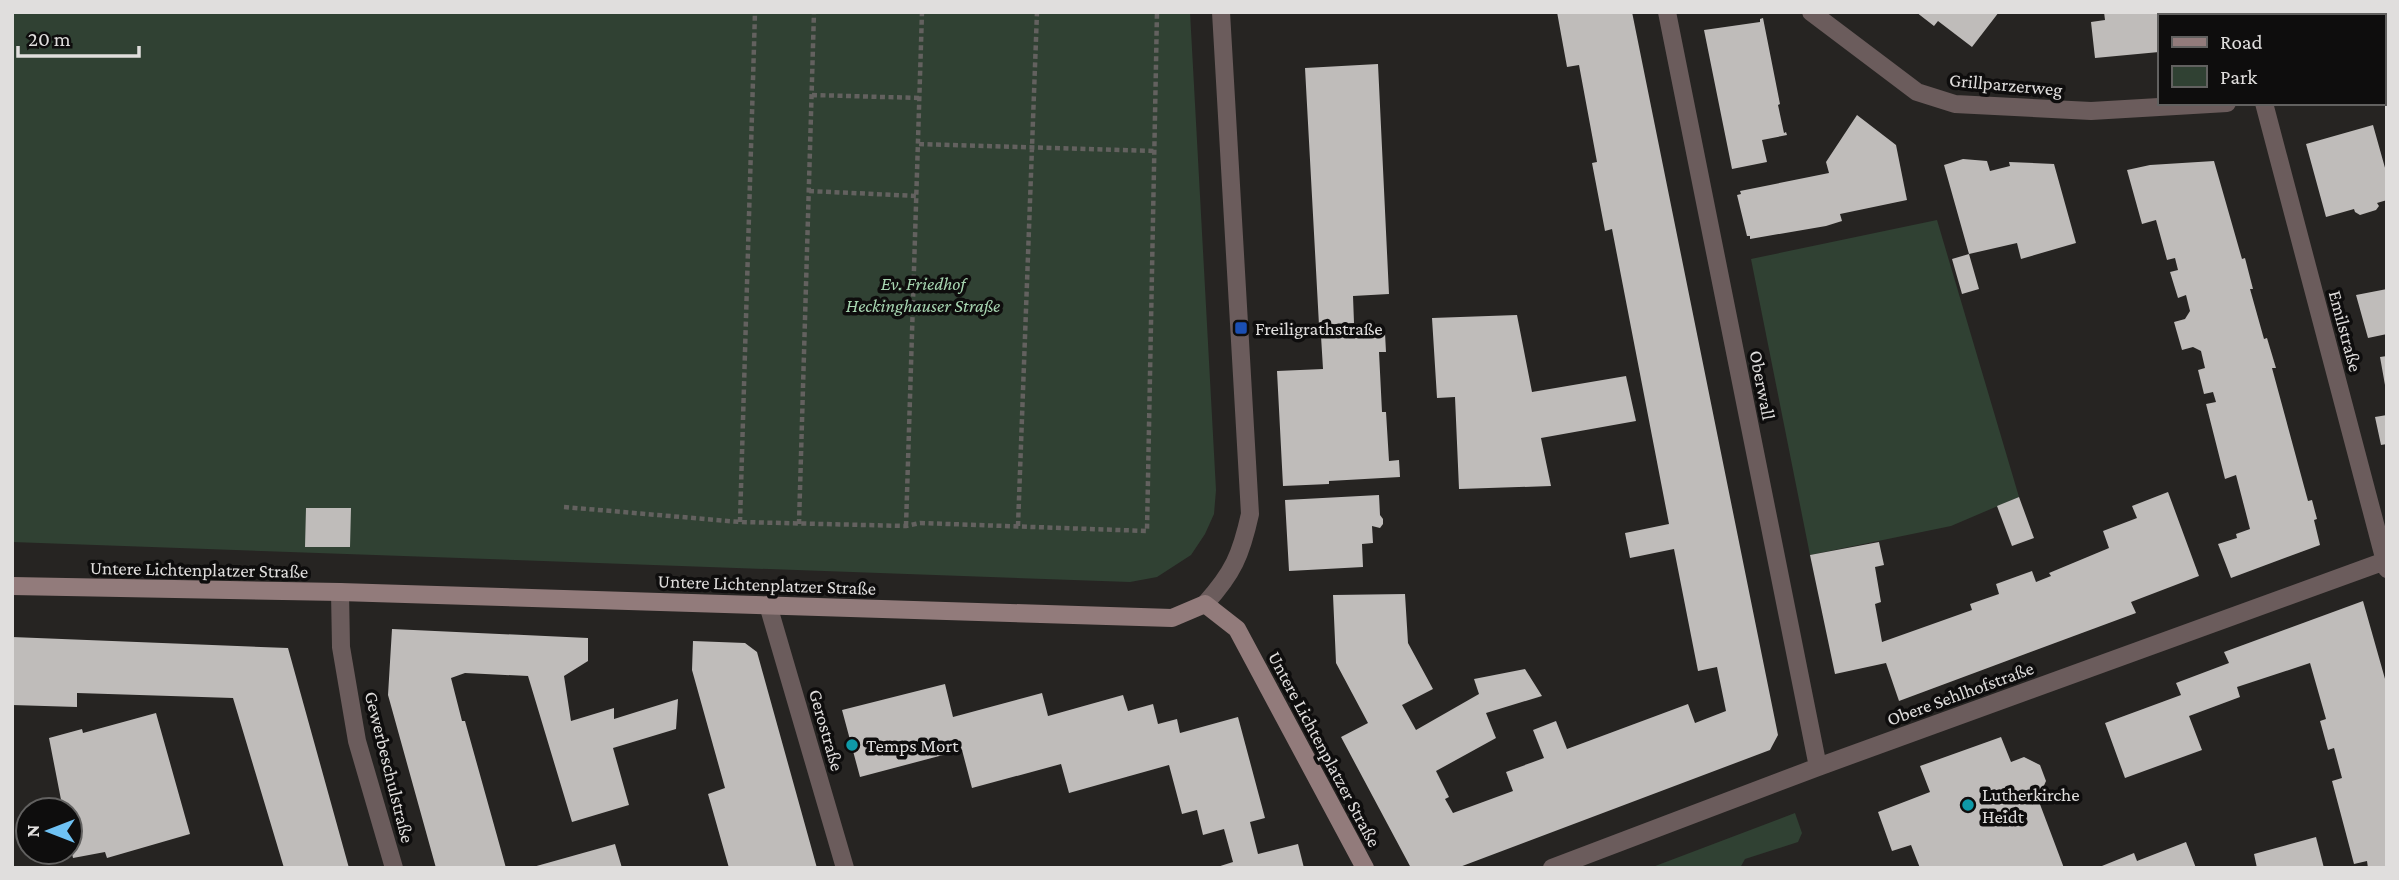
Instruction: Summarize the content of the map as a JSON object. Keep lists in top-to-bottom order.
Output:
{
  "streets": {
    "main road": ["Untere Lichtenplatzer Straße"],
    "street": [
      "Grillparzerweg",
      "Emilstraße",
      "Oberwall",
      "Obere Sehlhofstraße",
      "Gerostraße",
      "Gewerbeschulstraße"
    ]
  },
  "crossings": [
    ["Emilstraße", "Obere Sehlhofstraße"],
    ["Oberwall", "Obere Sehlhofstraße"],
    ["Untere Lichtenplatzer Straße", "Gerostraße"],
    ["Untere Lichtenplatzer Straße", "Gewerbeschulstraße"]
  ],
  "parks": ["Ev. Friedhof Heckinghauser Straße"],
  "places": {
    "transit": ["Freiligrathstraße"],
    "other": ["Temps Mort", "Lutherkirche Heidt"]
  },
  "legend": ["Road", "Park"],
  "scale_bar": "20 m",
  "north": "left"
}
